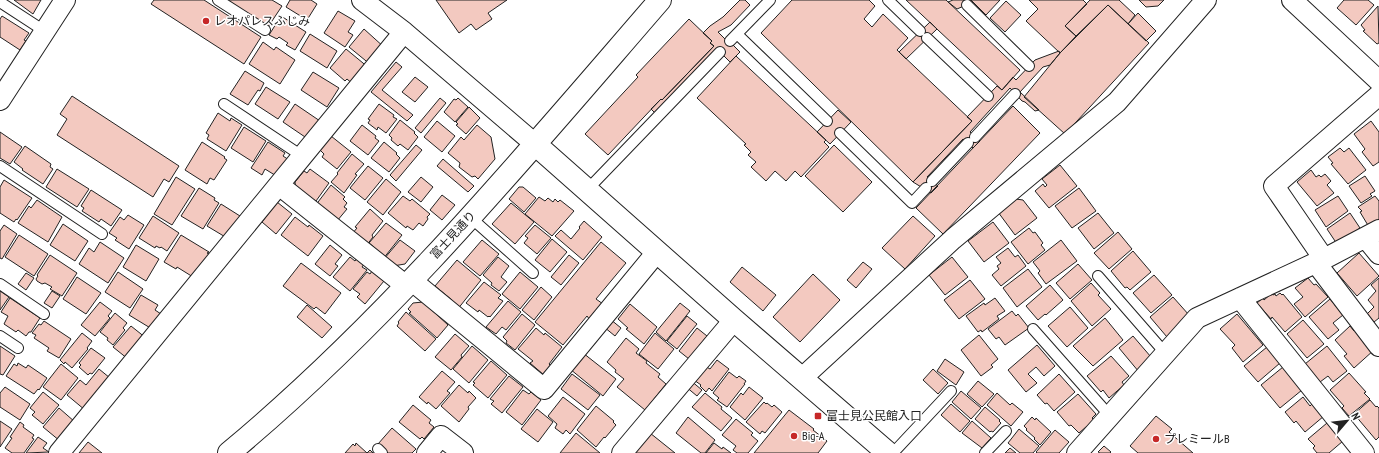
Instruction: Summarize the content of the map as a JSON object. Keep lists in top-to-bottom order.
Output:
{
  "streets": {
    "street": ["富士見通り"]
  },
  "places": {
    "other": ["レオパレスふじみ", "Big-A", "プレミールB"],
    "transit": ["富士見公民館入口"]
  },
  "north": "top right"
}
